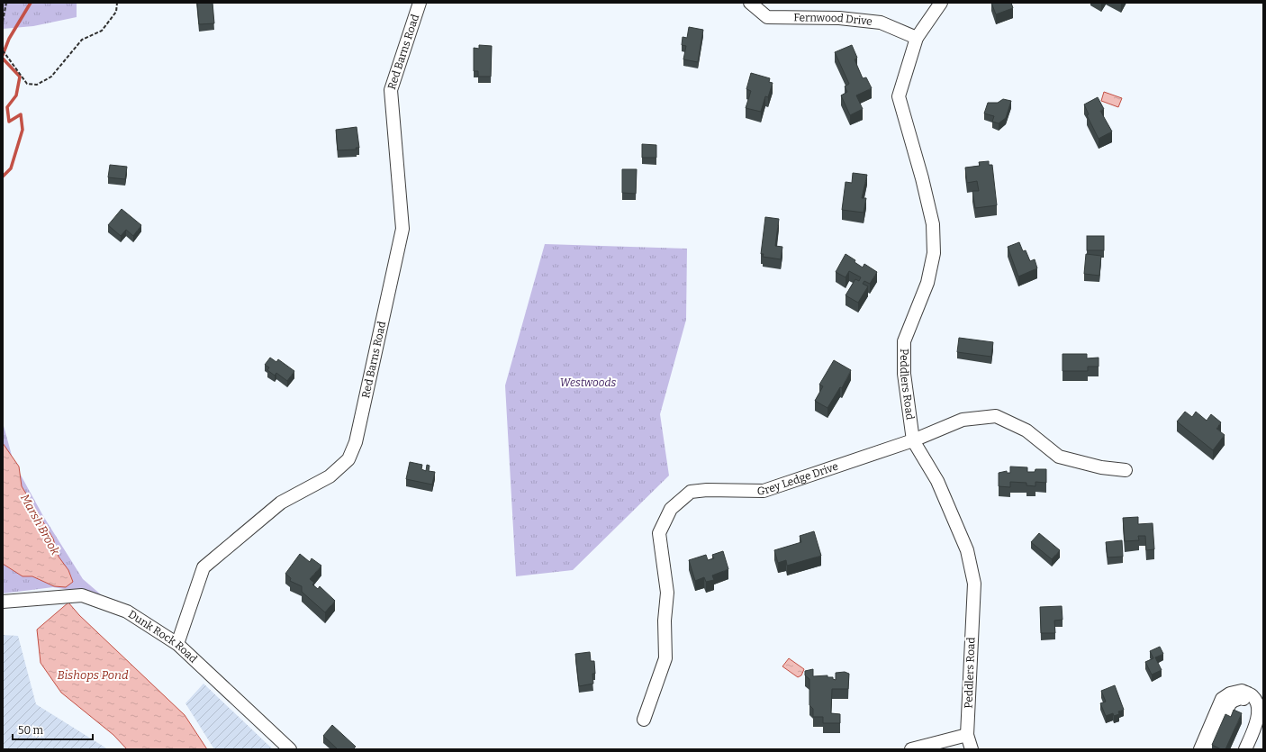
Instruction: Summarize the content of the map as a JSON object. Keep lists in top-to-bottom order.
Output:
{
  "streets": {
    "street": [
      "Fernwood Drive",
      "Red Barns Road",
      "Peddlers Road",
      "Grey Ledge Drive",
      "Dunk Rock Road"
    ]
  },
  "crossings": [
    ["Fernwood Drive", "Peddlers Road"],
    ["Red Barns Road", "Dunk Rock Road"],
    ["Peddlers Road", "Grey Ledge Drive"]
  ],
  "water": ["Marsh Brook", "Bishops Pond"],
  "parks": ["Westwoods"],
  "scale_bar": "50 m"
}
